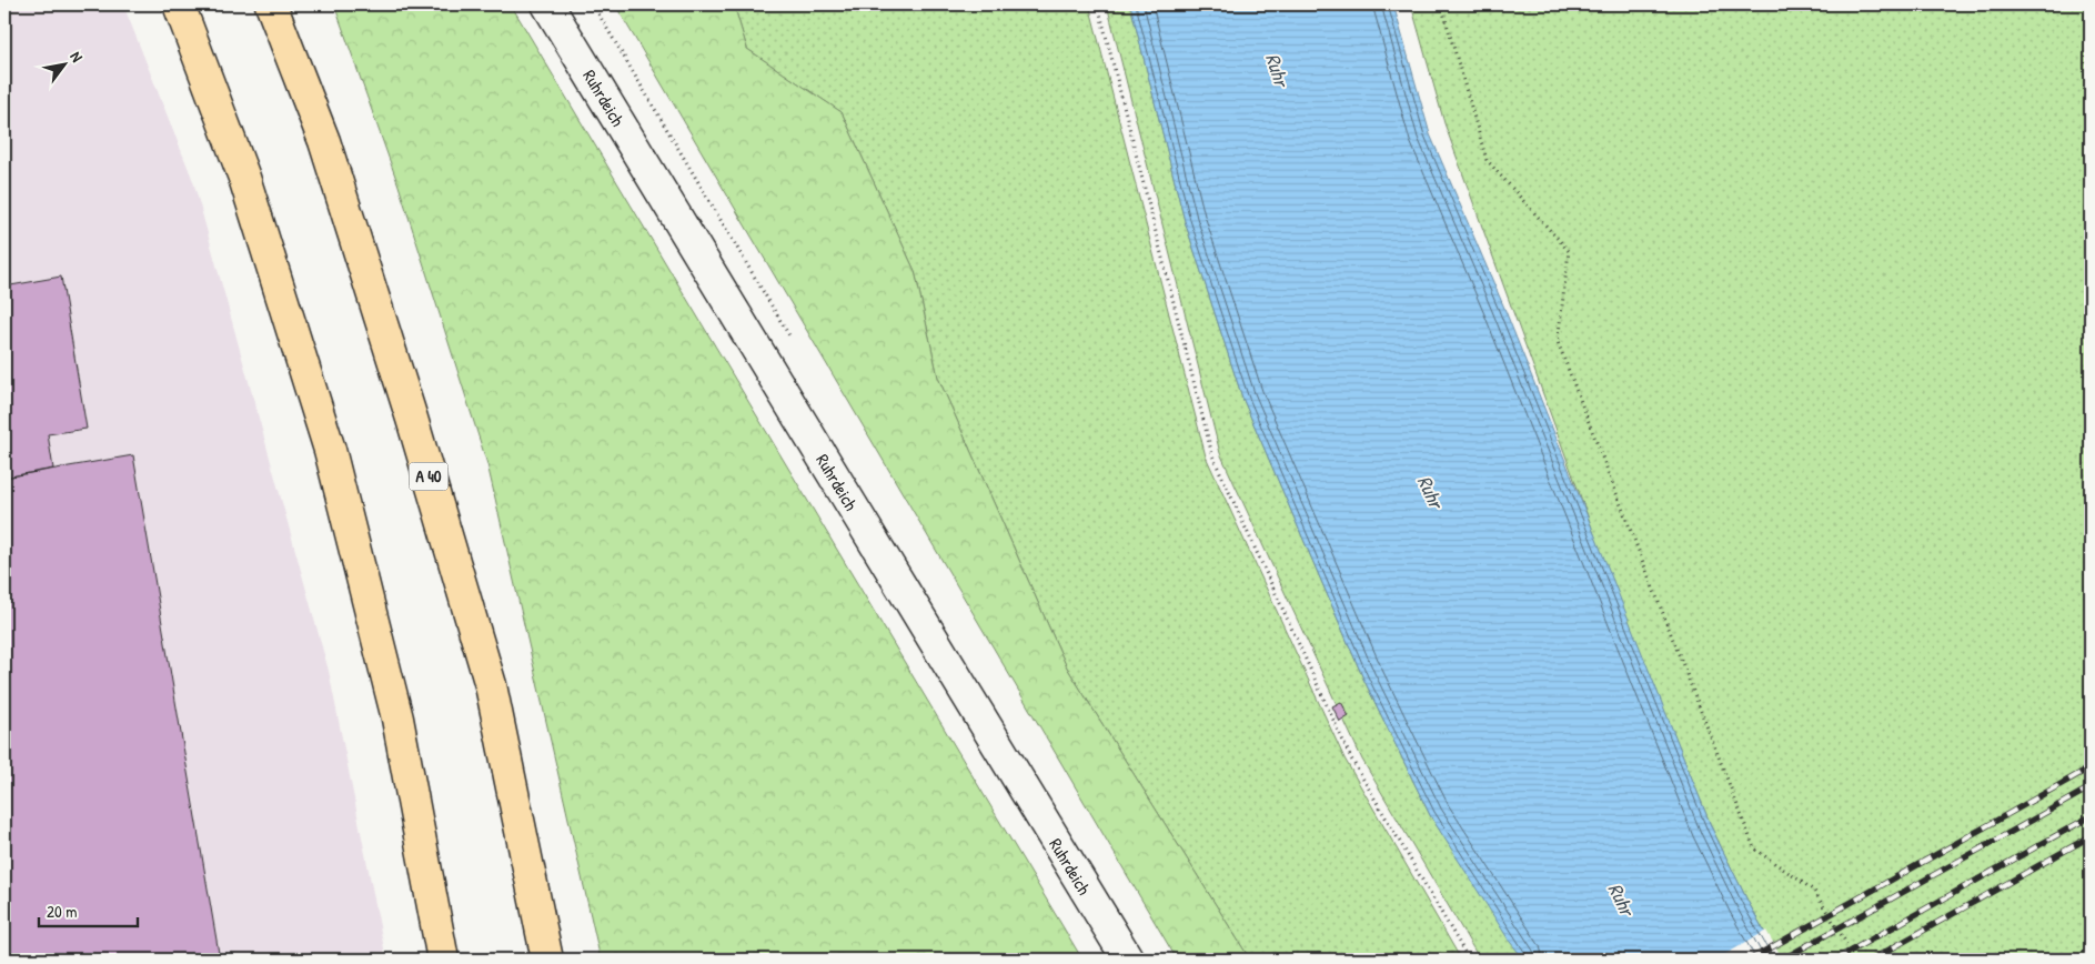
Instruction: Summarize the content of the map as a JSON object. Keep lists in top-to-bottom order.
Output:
{
  "streets": {
    "highway": ["A 40"],
    "main road": ["Ruhrdeich"]
  },
  "water": ["Ruhr"],
  "scale_bar": "20 m",
  "north": "top right"
}
